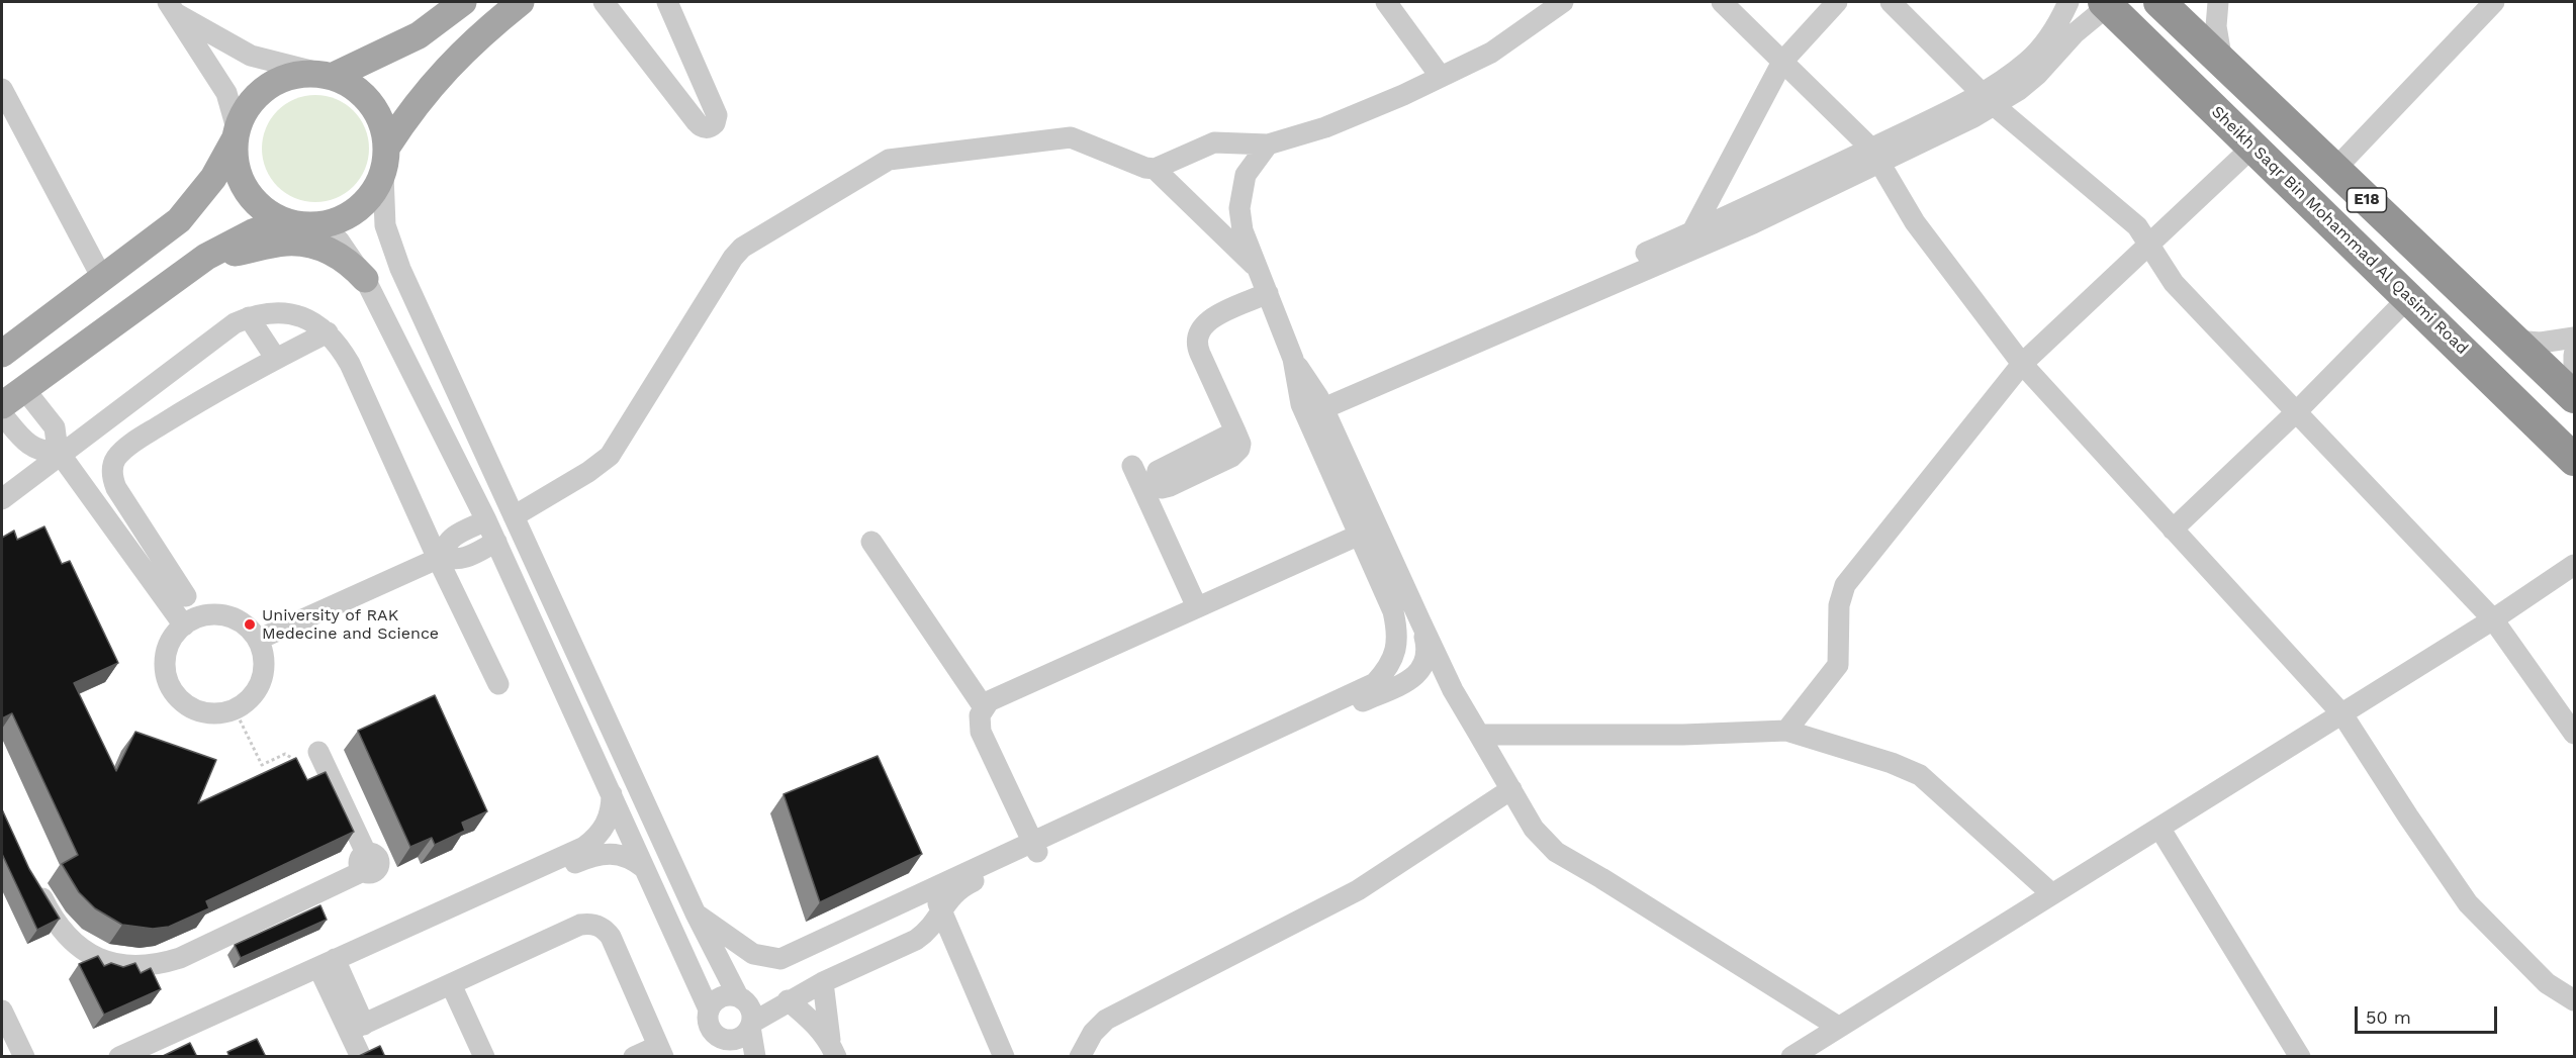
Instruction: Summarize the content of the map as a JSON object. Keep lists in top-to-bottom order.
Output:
{
  "streets": {
    "highway": ["E18", "Sheikh Saqr Bin Mohammad Al Qasimi Road"]
  },
  "places": ["University of RAK Medecine and Science"],
  "scale_bar": "50 m"
}
